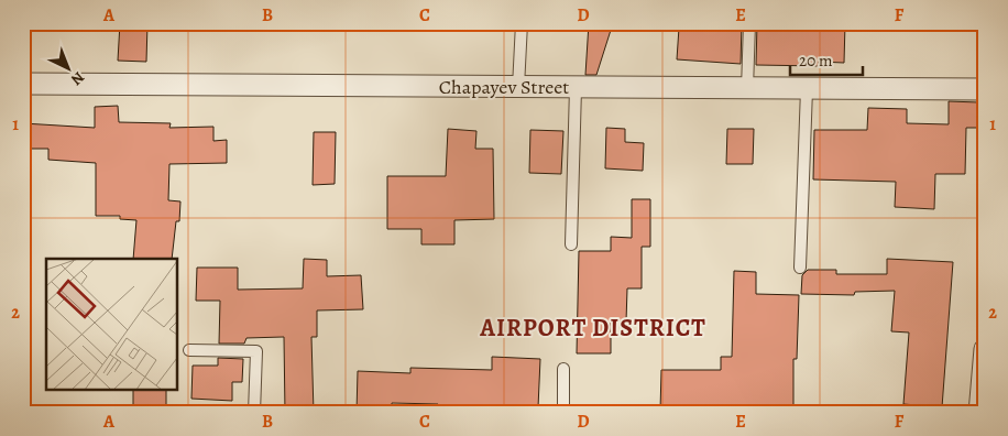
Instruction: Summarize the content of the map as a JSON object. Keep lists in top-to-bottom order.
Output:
{
  "streets": {
    "street": ["Chapayev Street"]
  },
  "districts": ["AIRPORT DISTRICT"],
  "scale_bar": "20 m",
  "north": "bottom right",
  "grid": {
    "columns": [
      "A",
      "B",
      "C",
      "D",
      "E",
      "F"
    ],
    "rows": ["1", "2"]
  }
}
